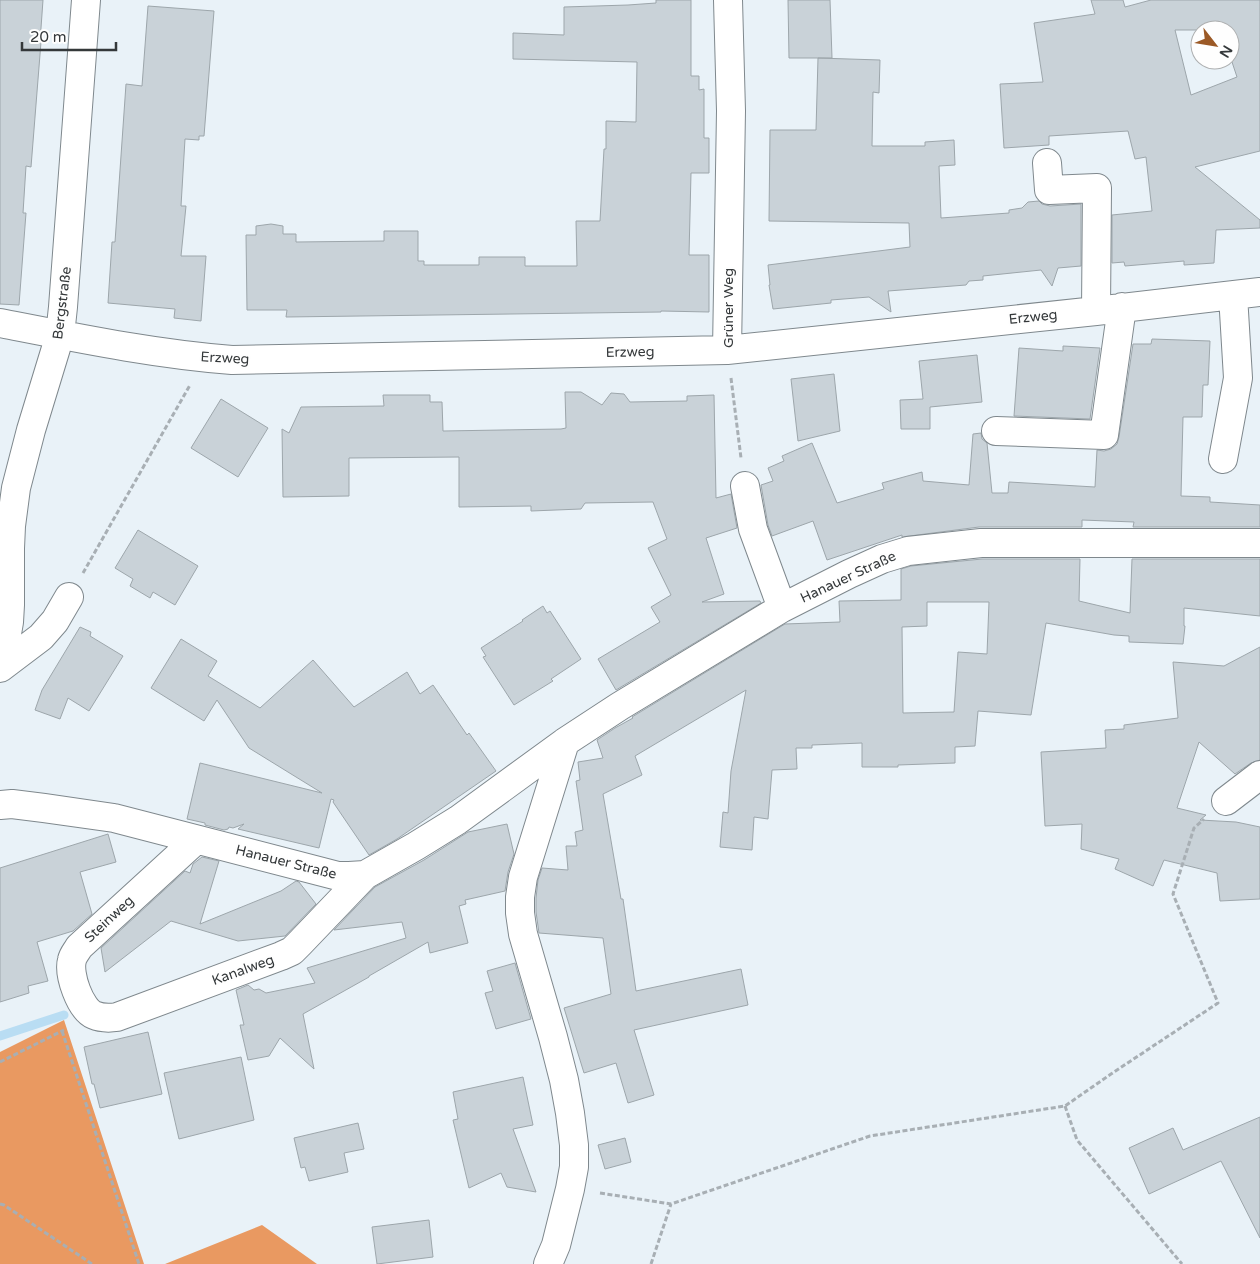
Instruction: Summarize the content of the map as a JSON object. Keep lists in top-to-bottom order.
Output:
{
  "streets": {
    "street": [
      "Bergstraße",
      "Grüner Weg",
      "Erzweg",
      "Hanauer Straße",
      "Steinweg",
      "Kanalweg"
    ]
  },
  "crossings": [
    ["Bergstraße", "Erzweg"],
    ["Grüner Weg", "Erzweg"],
    ["Hanauer Straße", "Steinweg"],
    ["Hanauer Straße", "Kanalweg"],
    ["Steinweg", "Kanalweg"]
  ],
  "scale_bar": "20 m",
  "north": "bottom right"
}
